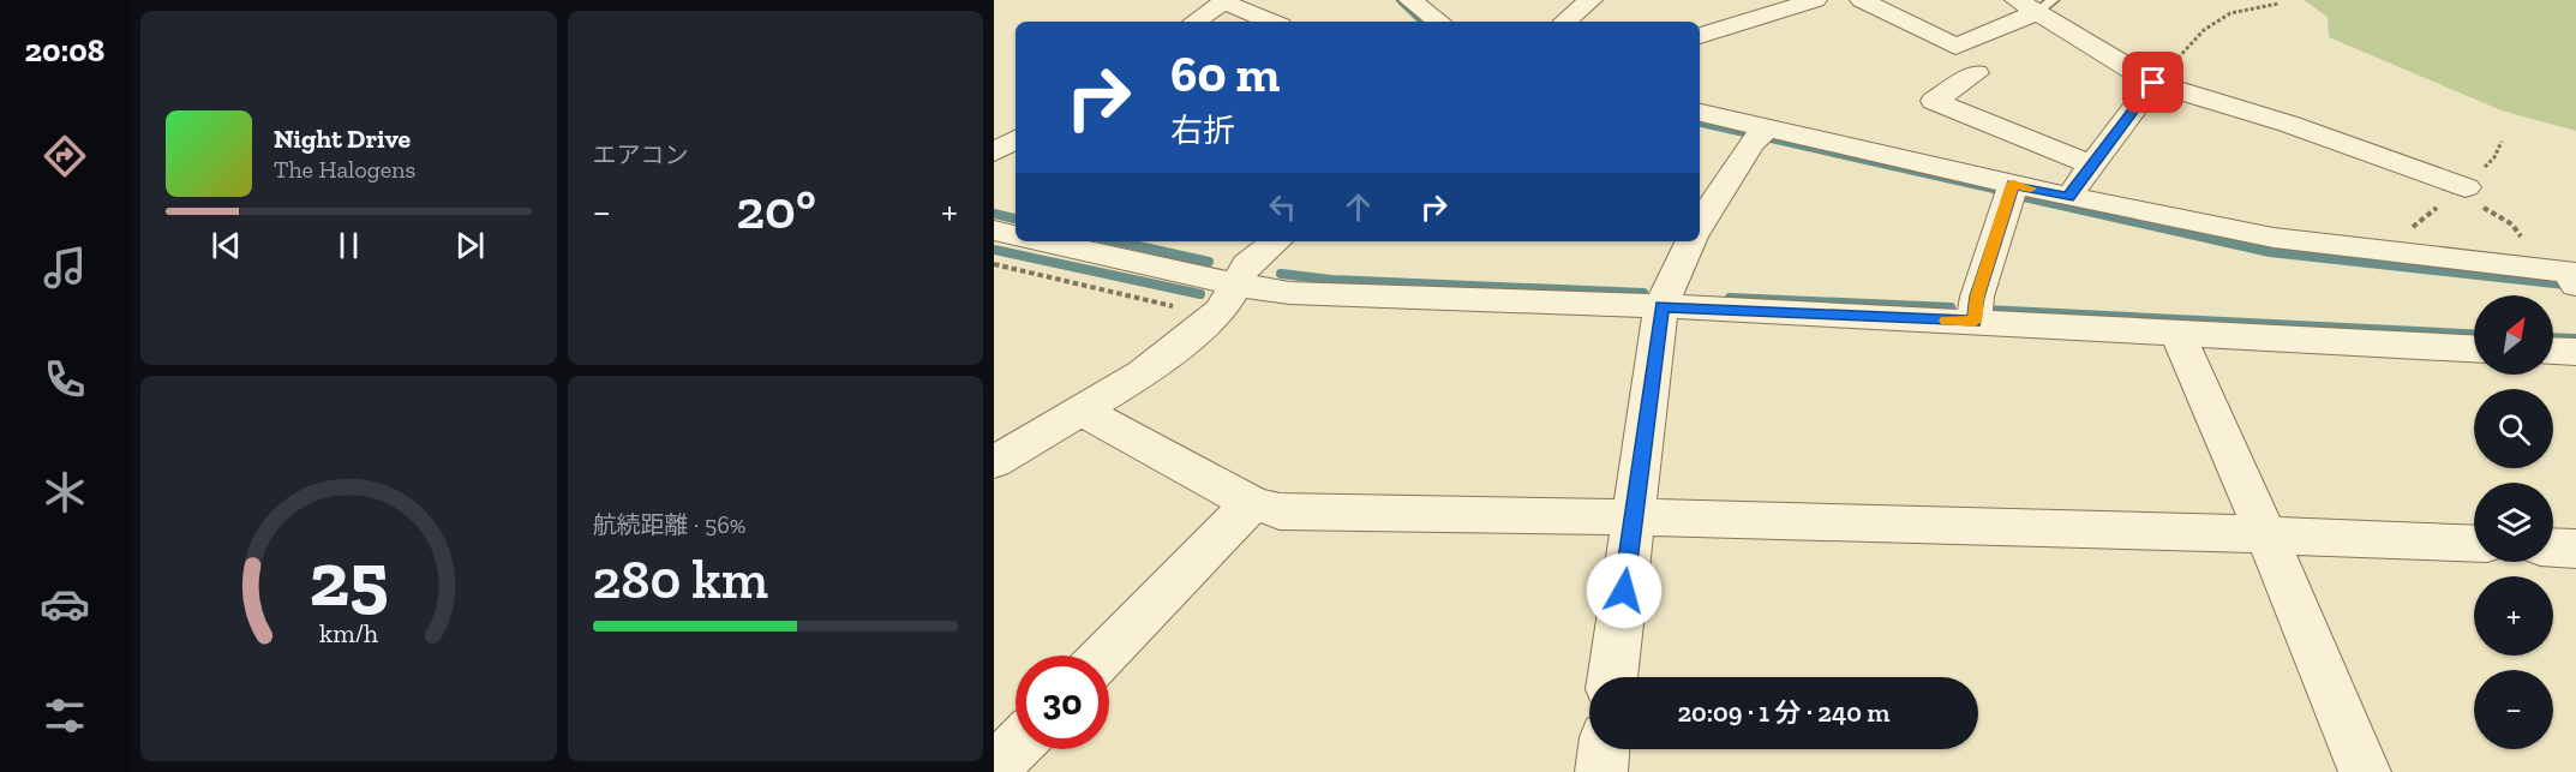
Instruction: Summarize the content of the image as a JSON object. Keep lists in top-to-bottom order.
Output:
{
  "north": "top right",
  "page": {
    "tabs": "20:08",
    "tile": [
      "エアコン",
      ["航続距離 · 56%", "280 km"]
    ],
    "turn": ["60 m", "右折"],
    "song": ["Night Drive", "The Halogens"],
    "heat": ["−", "20°", "+"],
    "map_buttons": ["+", "−"],
    "limit": "30",
    "trip": "20:09 · 1 分 · 240 m",
    "gauge": ["25", "km/h"]
  }
}
